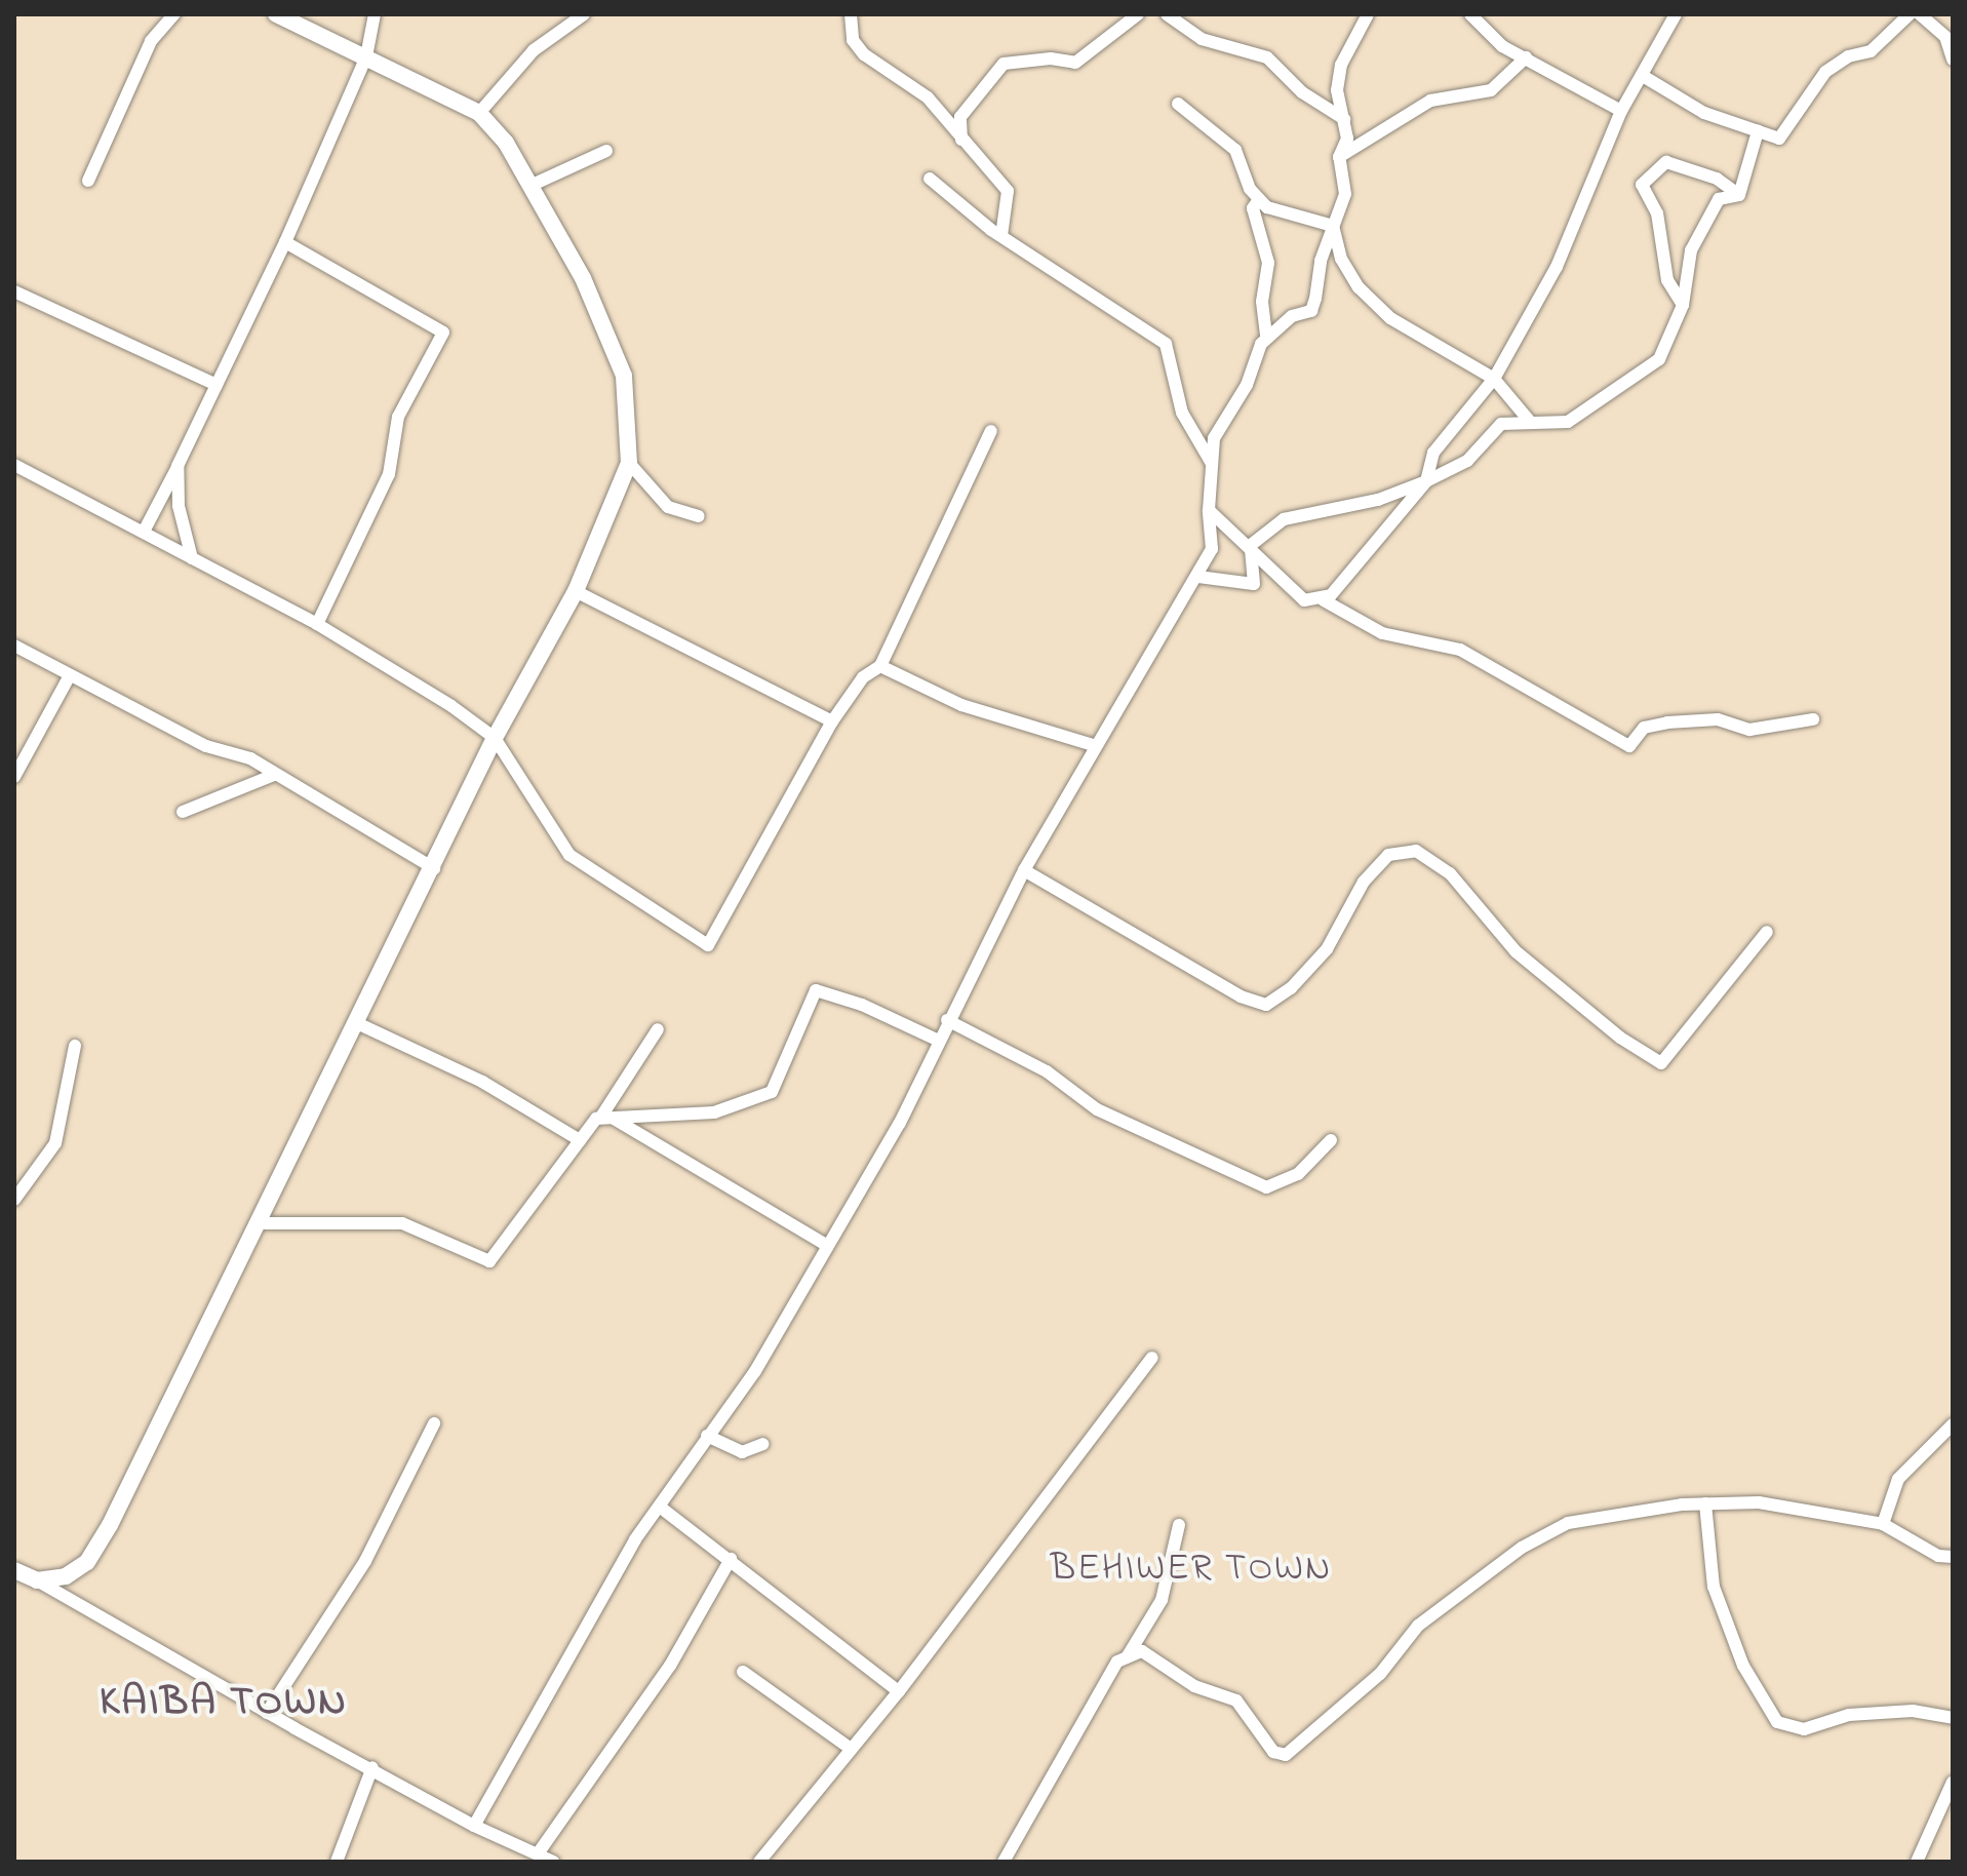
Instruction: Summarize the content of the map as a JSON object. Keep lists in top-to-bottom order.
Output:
{
  "districts": ["BEHIWER TOWN", "KAIBA TOWN"]
}
